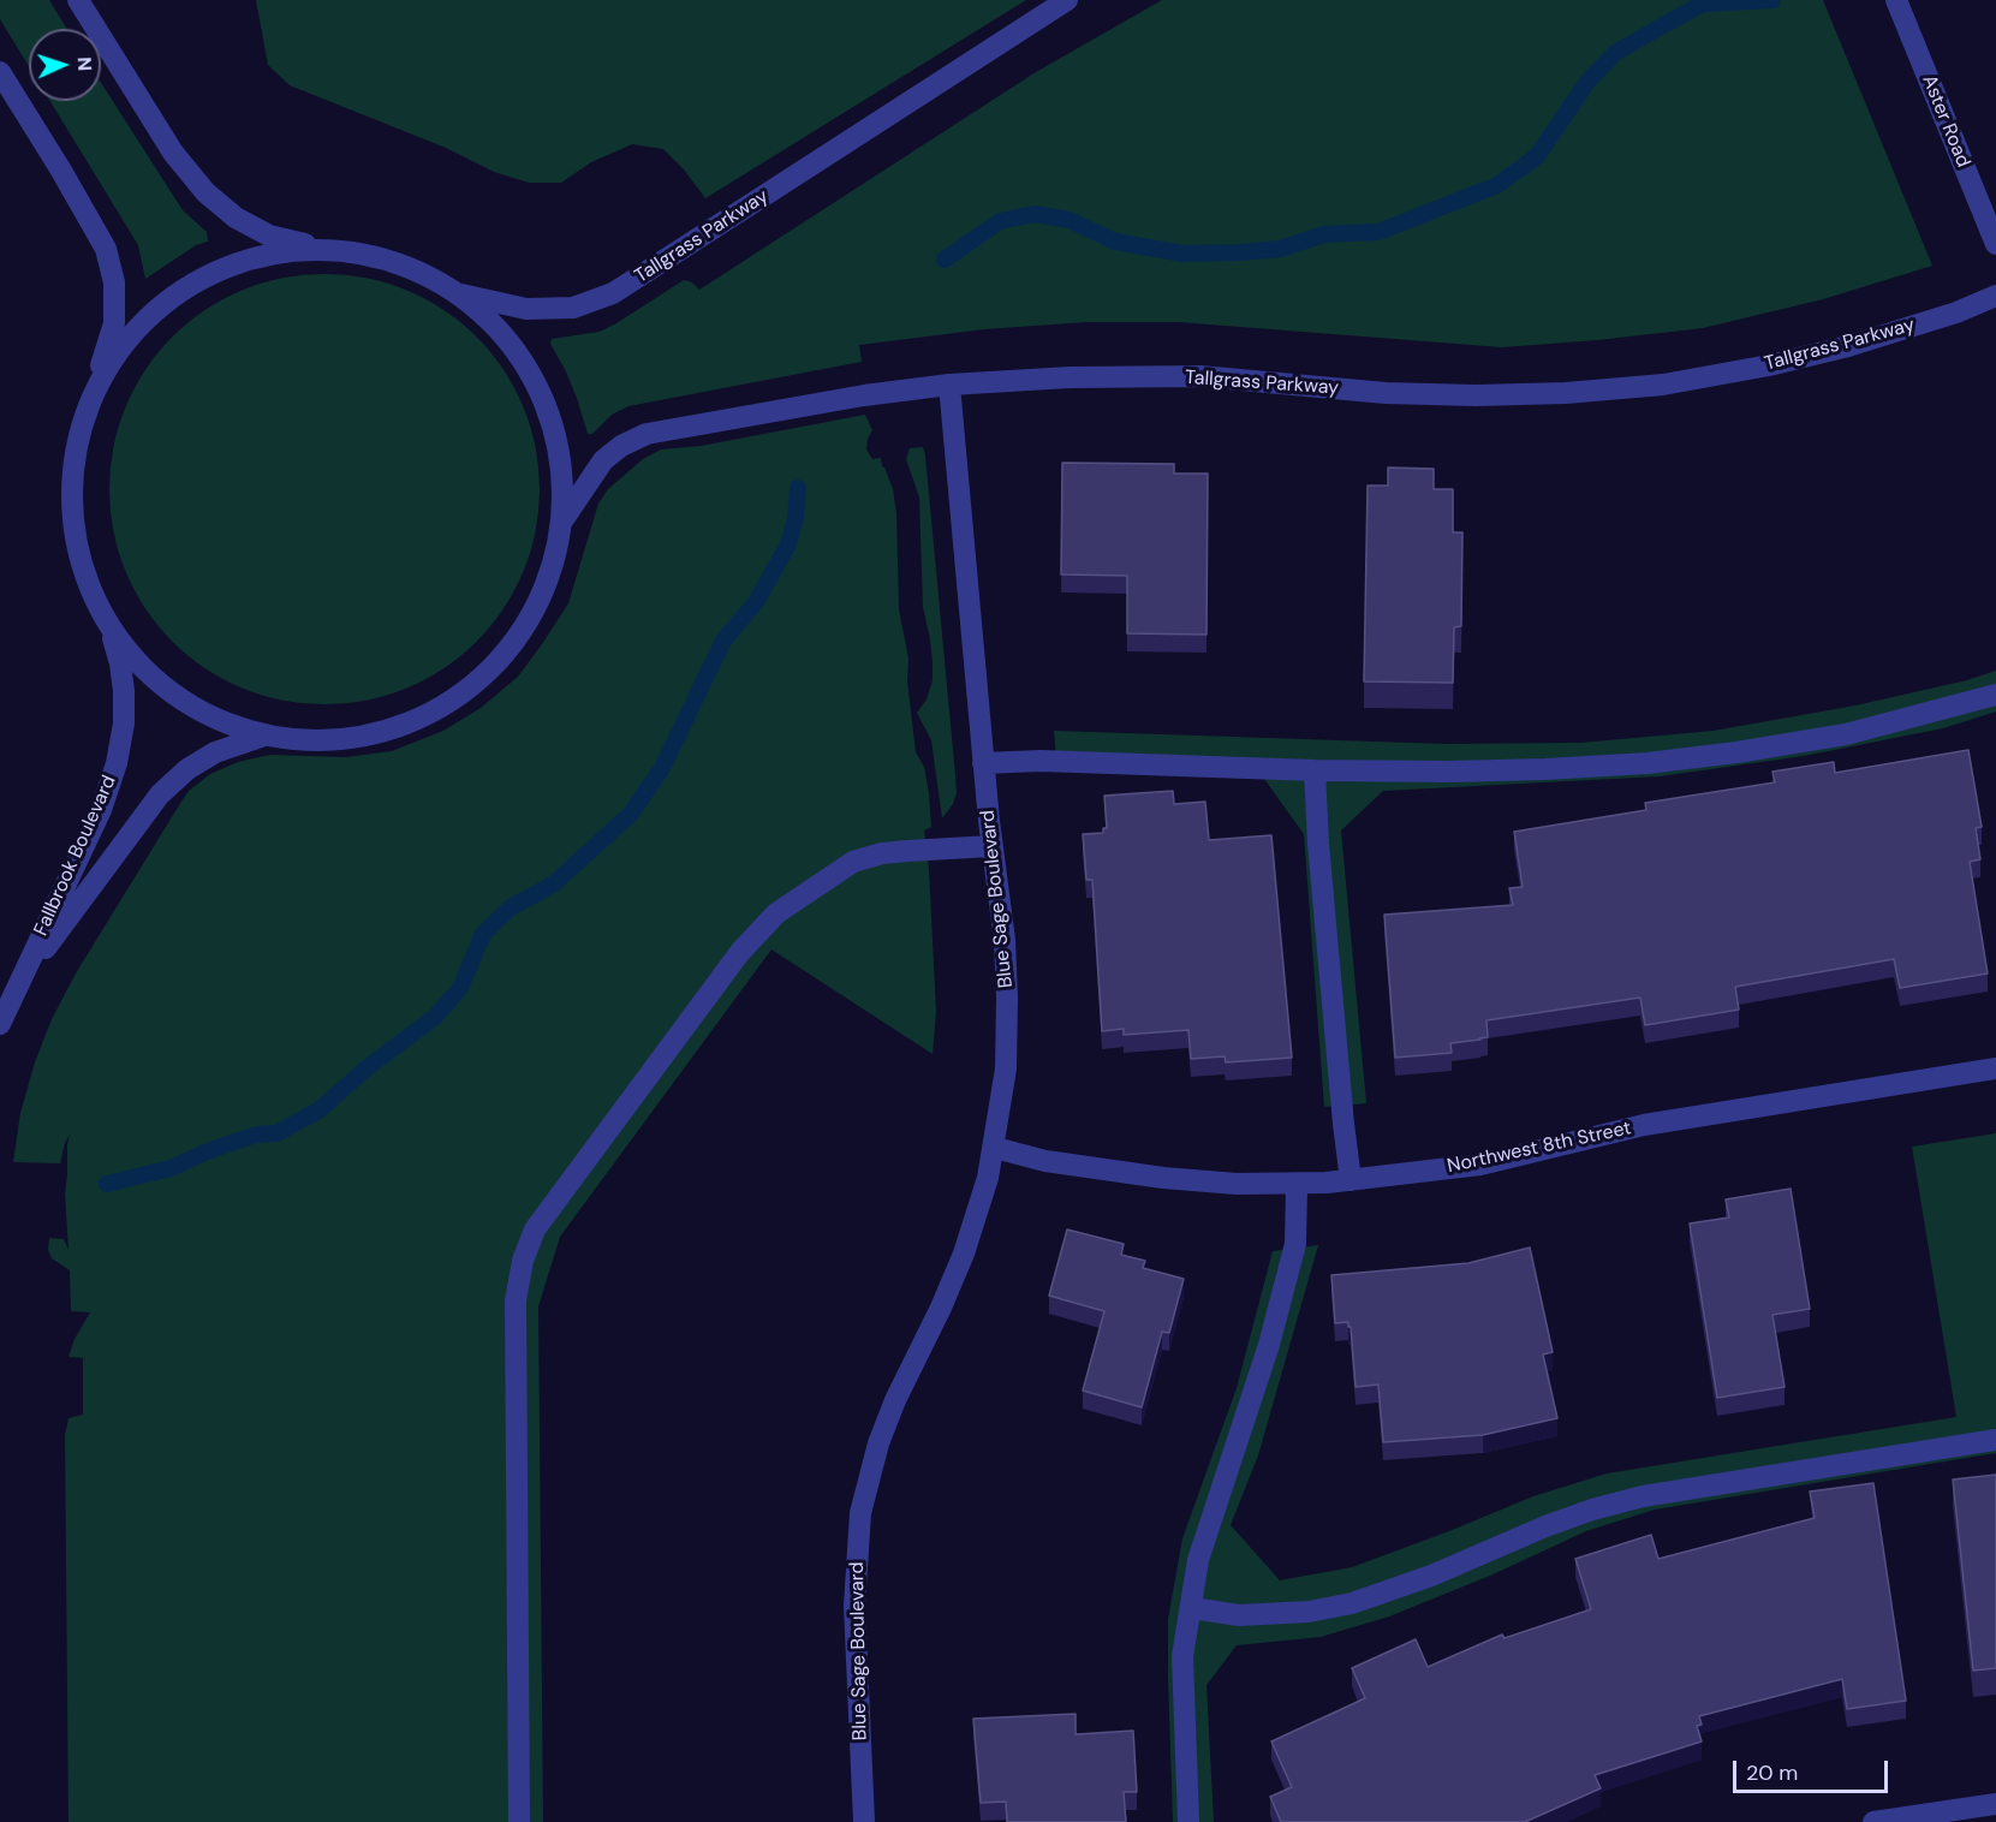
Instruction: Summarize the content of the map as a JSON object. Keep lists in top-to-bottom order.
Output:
{
  "streets": {
    "street": [
      "Aster Road",
      "Tallgrass Parkway",
      "Fallbrook Boulevard",
      "Blue Sage Boulevard",
      "Northwest 8th Street"
    ]
  },
  "crossings": [
    ["Tallgrass Parkway", "Blue Sage Boulevard"],
    ["Blue Sage Boulevard", "Northwest 8th Street"]
  ],
  "scale_bar": "20 m",
  "north": "right"
}
